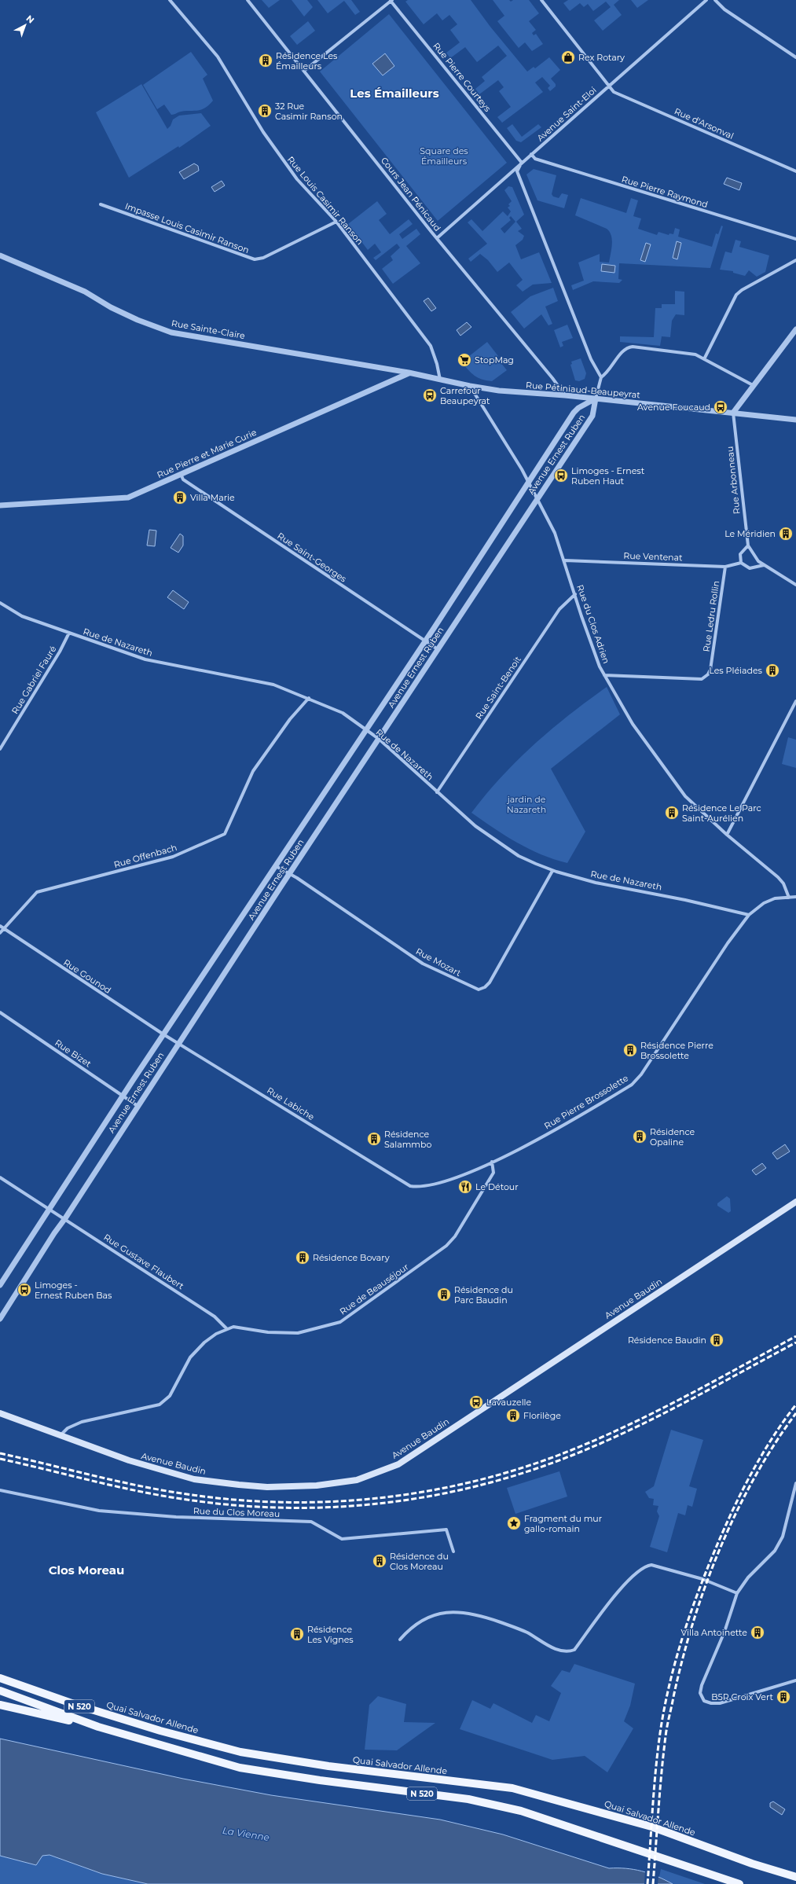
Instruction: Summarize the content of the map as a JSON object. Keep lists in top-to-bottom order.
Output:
{
  "streets": {
    "main road": ["Avenue Baudin", "N 520", "Quai Salvador Allende"],
    "street": [
      "Rue Pierre Courteys",
      "Avenue Saint-Eloi",
      "Rue d'Arsonval",
      "Rue Pierre Raymond",
      "Cours Jean Pénicaud",
      "Rue Louis Casimir Ranson",
      "Impasse Louis Casimir Ranson",
      "Rue Sainte-Claire",
      "Rue Pétiniaud-Beaupeyrat",
      "Rue Pierre et Marie Curie",
      "Avenue Ernest Ruben",
      "Rue Arbonneau",
      "Rue Ventenat",
      "Rue Saint-Georges",
      "Rue Ledru Rollin",
      "Rue du Clos Adrien",
      "Rue de Nazareth",
      "Rue Gabriel Fauré",
      "Rue Saint-Benoit",
      "Rue Offenbach",
      "Rue Mozart",
      "Rue Gounod",
      "Rue Bizet",
      "Rue Pierre Brossolette",
      "Rue Labiche",
      "Rue Gustave Flaubert",
      "Rue de Beauséjour",
      "Rue du Clos Moreau"
    ]
  },
  "crossings": [
    ["Rue Pierre Courteys", "Avenue Saint-Eloi"],
    ["Avenue Saint-Eloi", "Rue d'Arsonval"],
    ["Avenue Saint-Eloi", "Rue Pierre Raymond"],
    ["Avenue Saint-Eloi", "Cours Jean Pénicaud"],
    ["Cours Jean Pénicaud", "Rue Pétiniaud-Beaupeyrat"],
    ["Rue Louis Casimir Ranson", "Impasse Louis Casimir Ranson"],
    ["Rue Sainte-Claire", "Rue Pierre et Marie Curie"],
    ["Rue Pétiniaud-Beaupeyrat", "Avenue Ernest Ruben"],
    ["Rue Pétiniaud-Beaupeyrat", "Rue Arbonneau"],
    ["Rue Pétiniaud-Beaupeyrat", "Rue du Clos Adrien"],
    ["Rue Pierre et Marie Curie", "Rue Saint-Georges"],
    ["Avenue Ernest Ruben", "Rue Saint-Georges"],
    ["Avenue Ernest Ruben", "Rue du Clos Adrien"],
    ["Avenue Ernest Ruben", "Rue de Nazareth"],
    ["Avenue Ernest Ruben", "Rue Mozart"],
    ["Avenue Ernest Ruben", "Rue Gounod"],
    ["Avenue Ernest Ruben", "Rue Bizet"],
    ["Avenue Ernest Ruben", "Rue Labiche"],
    ["Avenue Ernest Ruben", "Rue Gustave Flaubert"],
    ["Rue Ventenat", "Rue Ledru Rollin"],
    ["Rue Ventenat", "Rue du Clos Adrien"],
    ["Rue Ledru Rollin", "Rue du Clos Adrien"],
    ["Rue du Clos Adrien", "Rue Saint-Benoit"],
    ["Rue de Nazareth", "Rue Gabriel Fauré"],
    ["Rue de Nazareth", "Rue Saint-Benoit"],
    ["Rue de Nazareth", "Rue Offenbach"],
    ["Rue de Nazareth", "Rue Mozart"],
    ["Rue de Nazareth", "Rue Pierre Brossolette"],
    ["Rue Offenbach", "Rue Gounod"],
    ["Rue Gounod", "Rue Labiche"],
    ["Rue Pierre Brossolette", "Rue Labiche"],
    ["Rue Pierre Brossolette", "Rue de Beauséjour"],
    ["Rue Gustave Flaubert", "Rue de Beauséjour"],
    ["Rue de Beauséjour", "Avenue Baudin"]
  ],
  "districts": ["Les Émailleurs", "Clos Moreau"],
  "water": ["La Vienne"],
  "parks": ["Square des Émailleurs", "jardin de Nazareth"],
  "places": {
    "shop": ["Rex Rotary"],
    "building": [
      "Résidence Les Émailleurs",
      "32 Rue Casimir Ranson",
      "Villa Marie",
      "Le Méridien",
      "Les Pléiades",
      "Résidence Le Parc Saint-Aurélien",
      "Résidence Pierre Brossolette",
      "Résidence Opaline",
      "Résidence Salammbo",
      "Résidence Bovary",
      "Résidence du Parc Baudin",
      "Résidence Baudin",
      "Florilège",
      "Résidence du Clos Moreau",
      "Villa Antoinette",
      "Résidence Les Vignes",
      "B5R Croix Vert"
    ],
    "supermarket": ["StopMag"],
    "bus stop": [
      "Carrefour Beaupeyrat",
      "Avenue Foucaud",
      "Limoges - Ernest Ruben Haut",
      "Limoges - Ernest Ruben Bas",
      "Lavauzelle"
    ],
    "restaurant": ["Le Détour"],
    "place": ["Fragment du mur gallo-romain"]
  },
  "north": "top right"
}
